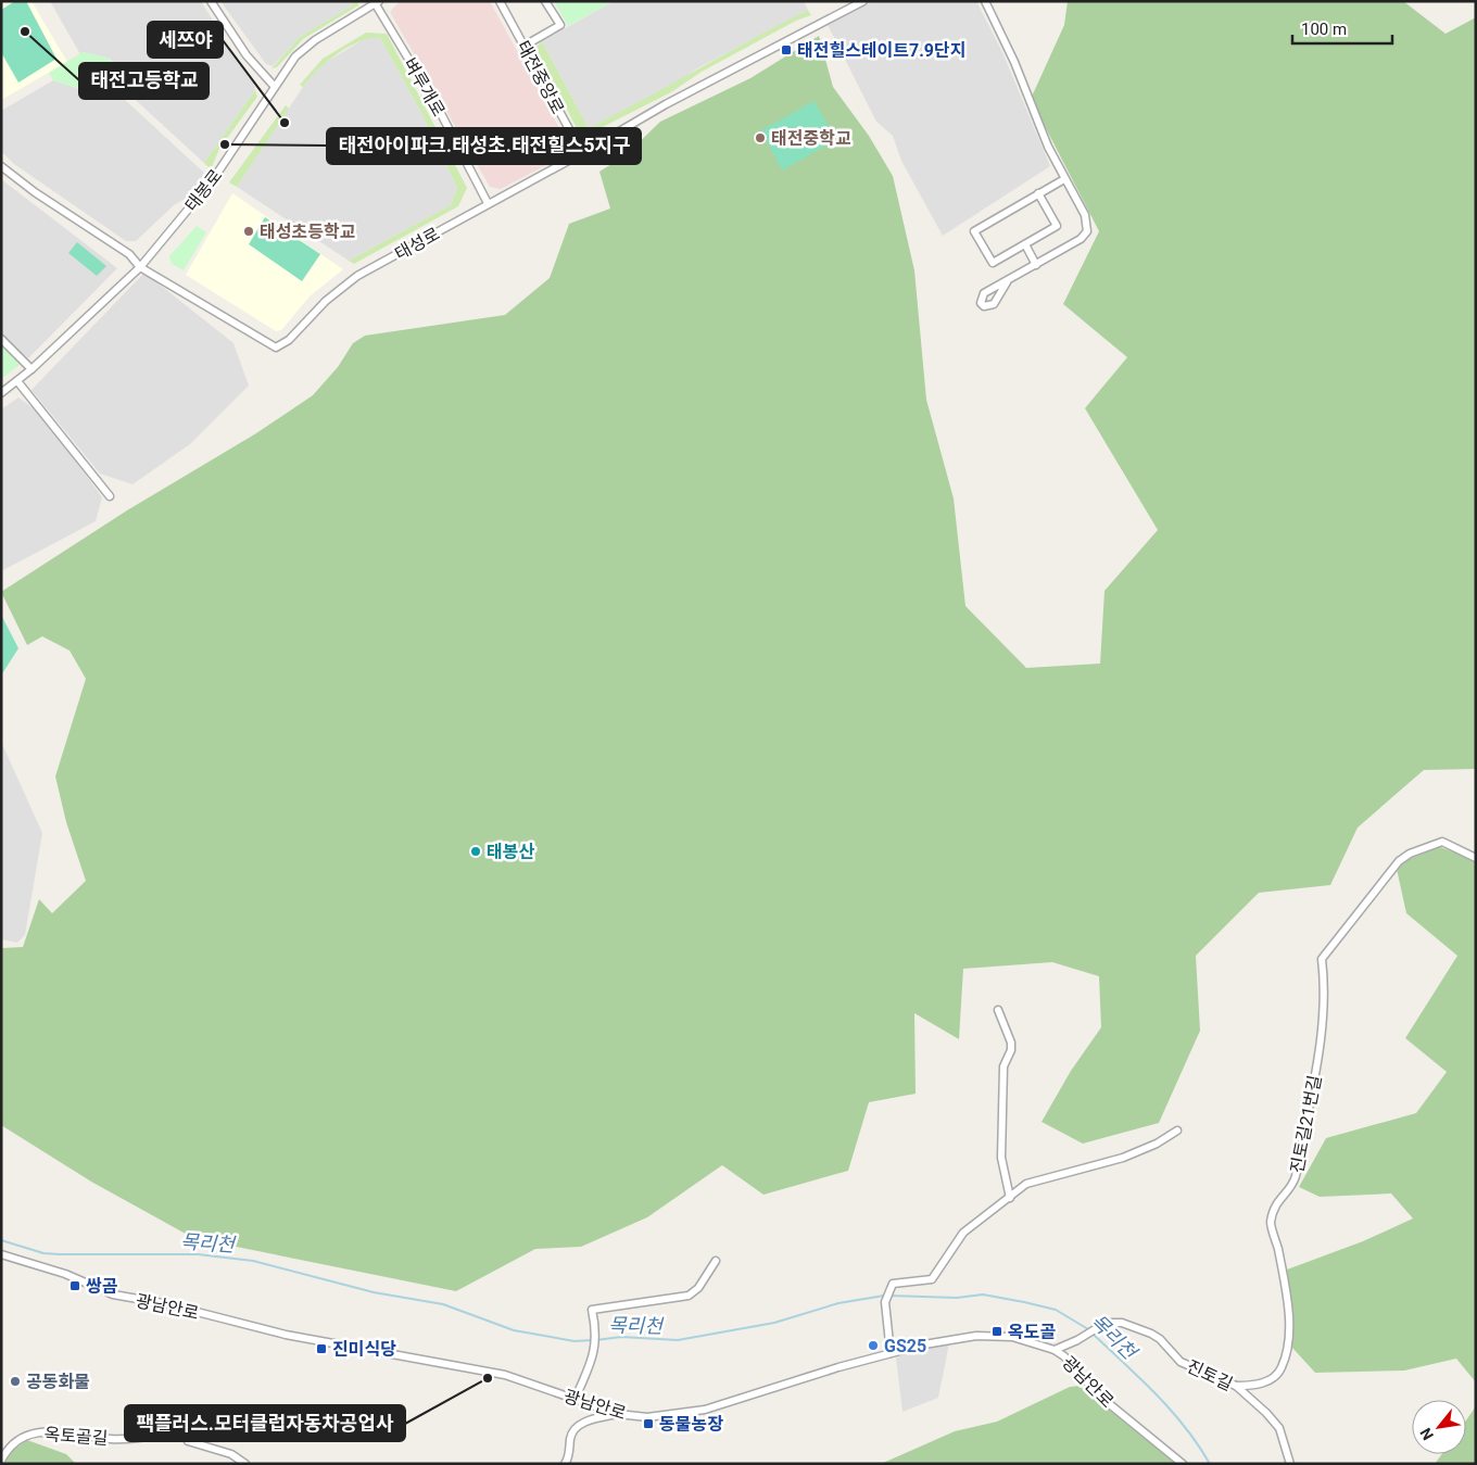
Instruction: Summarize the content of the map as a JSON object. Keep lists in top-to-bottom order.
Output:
{
  "streets": {
    "street": [
      "태전중앙로",
      "벼루개로",
      "태봉로",
      "태성로",
      "진토길21번길",
      "광남안로",
      "진토길",
      "옥토골길"
    ]
  },
  "crossings": [
    ["태전중앙로", "태성로"],
    ["벼루개로", "태봉로"],
    ["벼루개로", "태성로"],
    ["태봉로", "태성로"],
    ["진토길21번길", "진토길"],
    ["광남안로", "진토길"]
  ],
  "water": ["목리천"],
  "places": {
    "other": [
      "태전고등학교",
      "세쯔야",
      "태전중학교",
      "태전아이파크.태성초.태전힐스5지구",
      "태성초등학교",
      "태봉산",
      "GS25",
      "팩플러스.모터클럽자동차공업사",
      "공동화물"
    ],
    "transit": [
      "태전힐스테이트7.9단지",
      "쌍곰",
      "옥도골",
      "진미식당",
      "동물농장"
    ]
  },
  "scale_bar": "100 m",
  "north": "bottom left"
}
